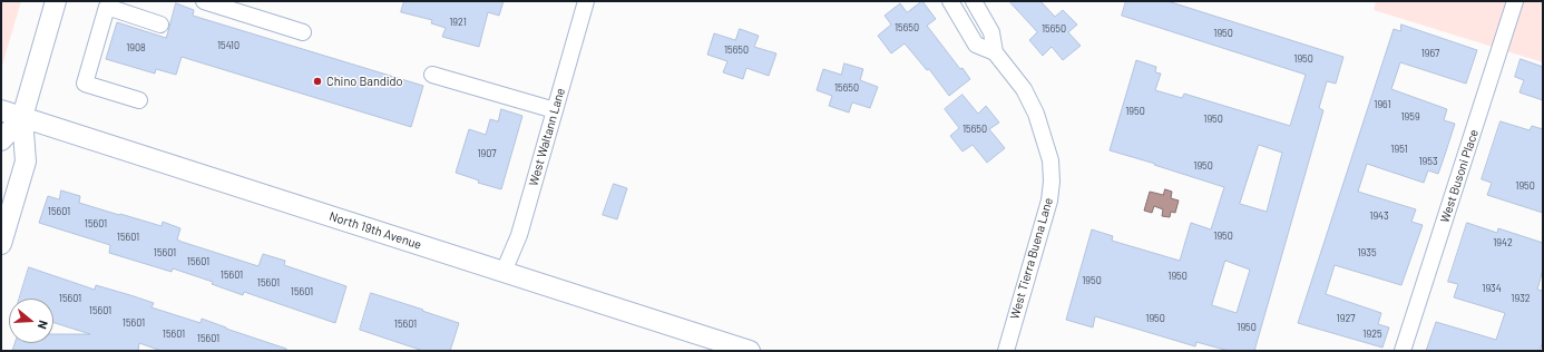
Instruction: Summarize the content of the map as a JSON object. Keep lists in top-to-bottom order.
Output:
{
  "streets": {
    "main road": ["North 19th Avenue"],
    "street": ["West Waltann Lane", "West Busoni Place", "West Tierra Buena Lane"]
  },
  "crossings": [
    ["West Waltann Lane", "North 19th Avenue"]
  ],
  "places": ["Chino Bandido"],
  "house_numbers": [
    "1921",
    "15650",
    "15650",
    "1950",
    "15410",
    "1908",
    "15650",
    "1967",
    "1950",
    "15650",
    "1961",
    "1950",
    "1959",
    "1950",
    "15650",
    "1951",
    "1907",
    "1953",
    "1950",
    "1950",
    "15601",
    "1943",
    "15601",
    "1950",
    "15601",
    "1942",
    "15601",
    "1935",
    "15601",
    "15601",
    "1950",
    "1950",
    "15601",
    "1934",
    "15601",
    "15601",
    "1932",
    "15601",
    "1950",
    "1927",
    "15601",
    "15601",
    "1950",
    "15601",
    "1925",
    "15601"
  ],
  "north": "right"
}
